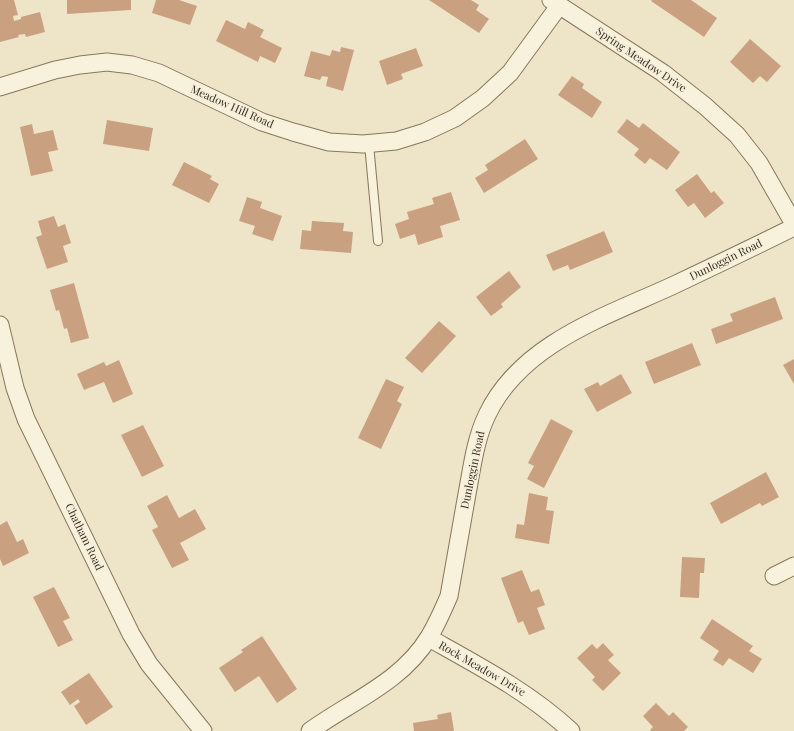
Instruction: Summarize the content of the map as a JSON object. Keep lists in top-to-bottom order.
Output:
{
  "streets": {
    "street": [
      "Spring Meadow Drive",
      "Meadow Hill Road",
      "Dunloggin Road",
      "Chatham Road",
      "Rock Meadow Drive"
    ]
  },
  "crossings": [
    ["Spring Meadow Drive", "Meadow Hill Road"],
    ["Spring Meadow Drive", "Dunloggin Road"],
    ["Dunloggin Road", "Rock Meadow Drive"]
  ]
}
